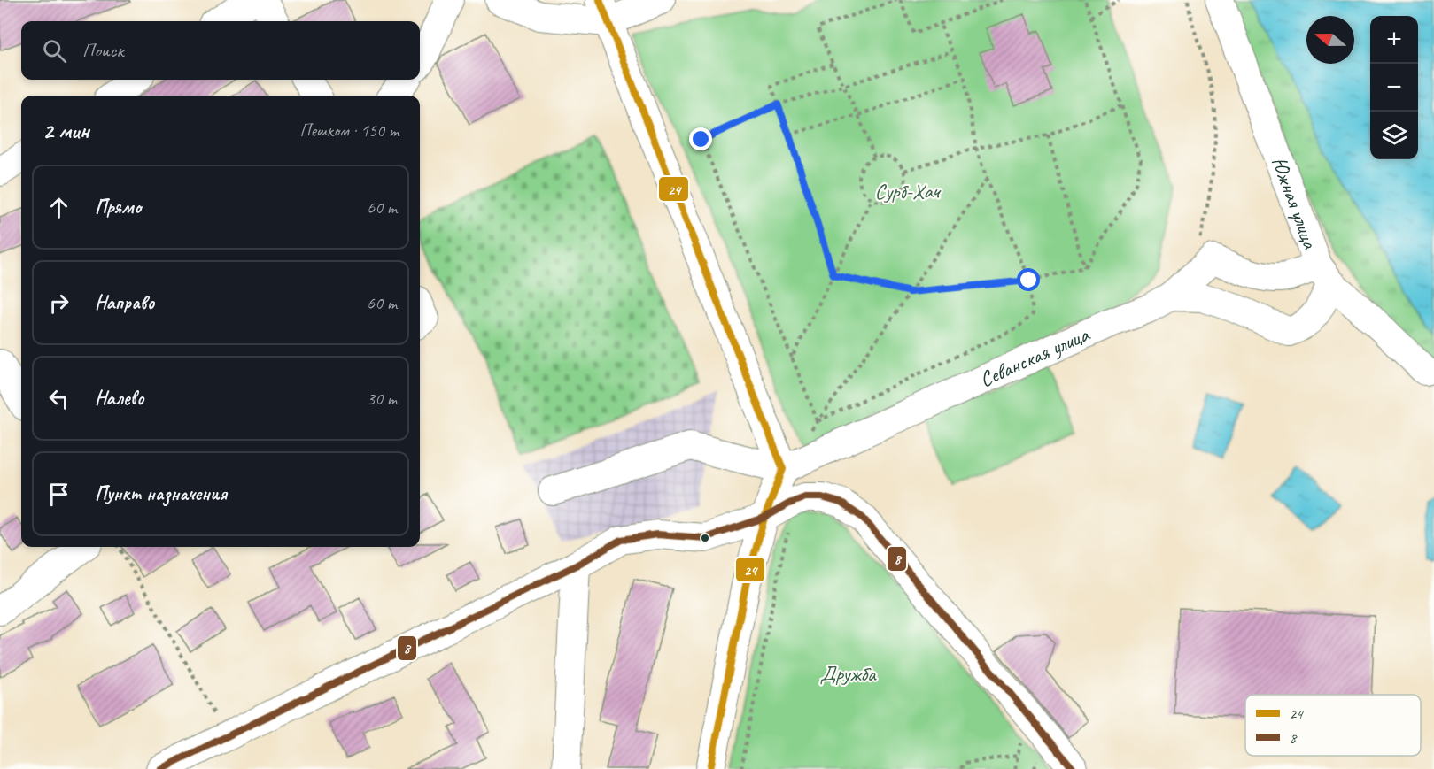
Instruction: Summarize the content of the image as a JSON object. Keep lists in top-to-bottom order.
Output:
{
  "streets": {
    "street": ["Южная улица", "Севанская улица"]
  },
  "crossings": [
    ["Южная улица", "Севанская улица"]
  ],
  "parks": ["Сурб-Хач", "Дружба"],
  "lines": ["transit line 24", "transit line 8"],
  "legend": ["24", "8"],
  "north": "left",
  "page": {
    "map_buttons": ["+", "−"],
    "search": "Поиск",
    "heading": ["2 мин", "Пешком · 150 m"],
    "list": [
      ["Прямо", "60 m"],
      ["Направо", "60 m"],
      ["Налево", "30 m"],
      "Пункт назначения"
    ]
  }
}
